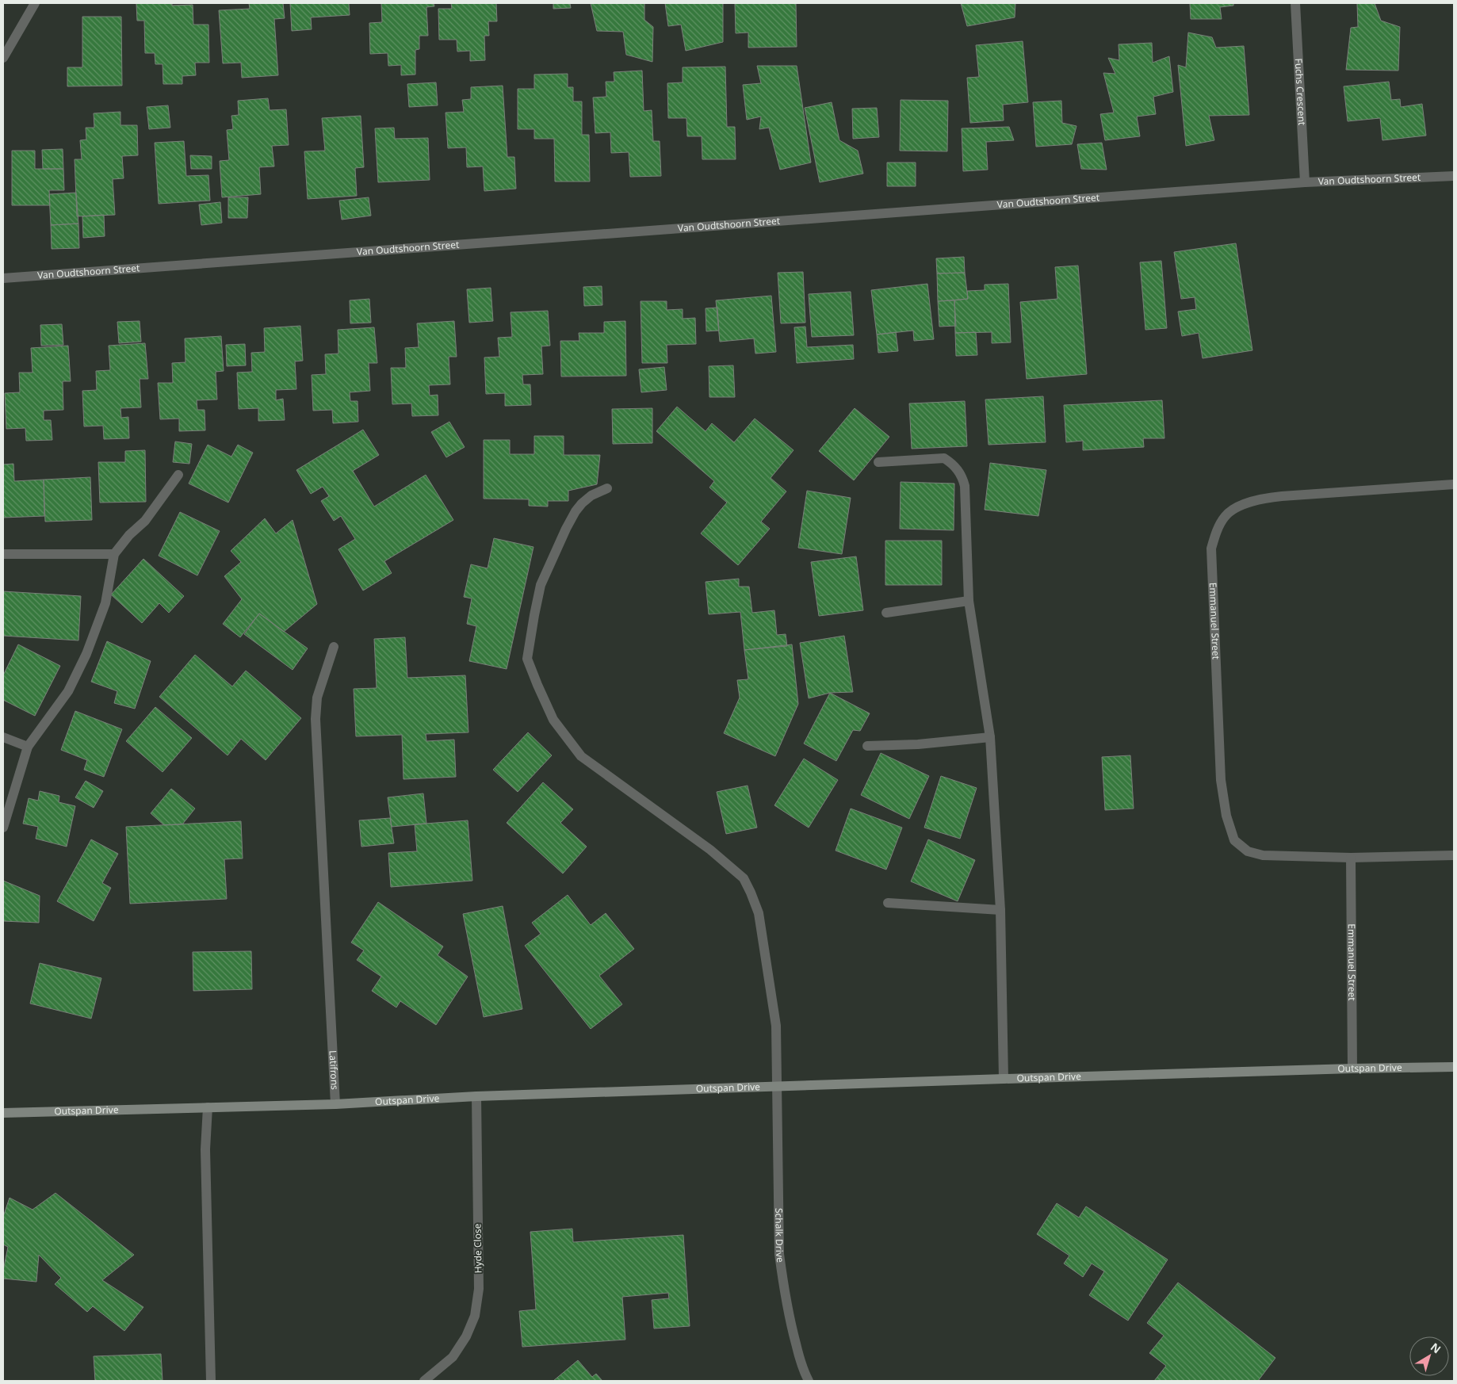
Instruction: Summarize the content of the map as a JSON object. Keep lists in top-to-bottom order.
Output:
{
  "streets": {
    "street": [
      "Fuchs Crescent",
      "Van Oudtshoorn Street",
      "Emmanuel Street",
      "Outspan Drive",
      "Latifrons",
      "Schalk Drive",
      "Hyde Close"
    ]
  },
  "crossings": [
    ["Fuchs Crescent", "Van Oudtshoorn Street"],
    ["Emmanuel Street", "Outspan Drive"],
    ["Outspan Drive", "Latifrons"],
    ["Outspan Drive", "Schalk Drive"],
    ["Outspan Drive", "Hyde Close"]
  ],
  "north": "top right"
}
